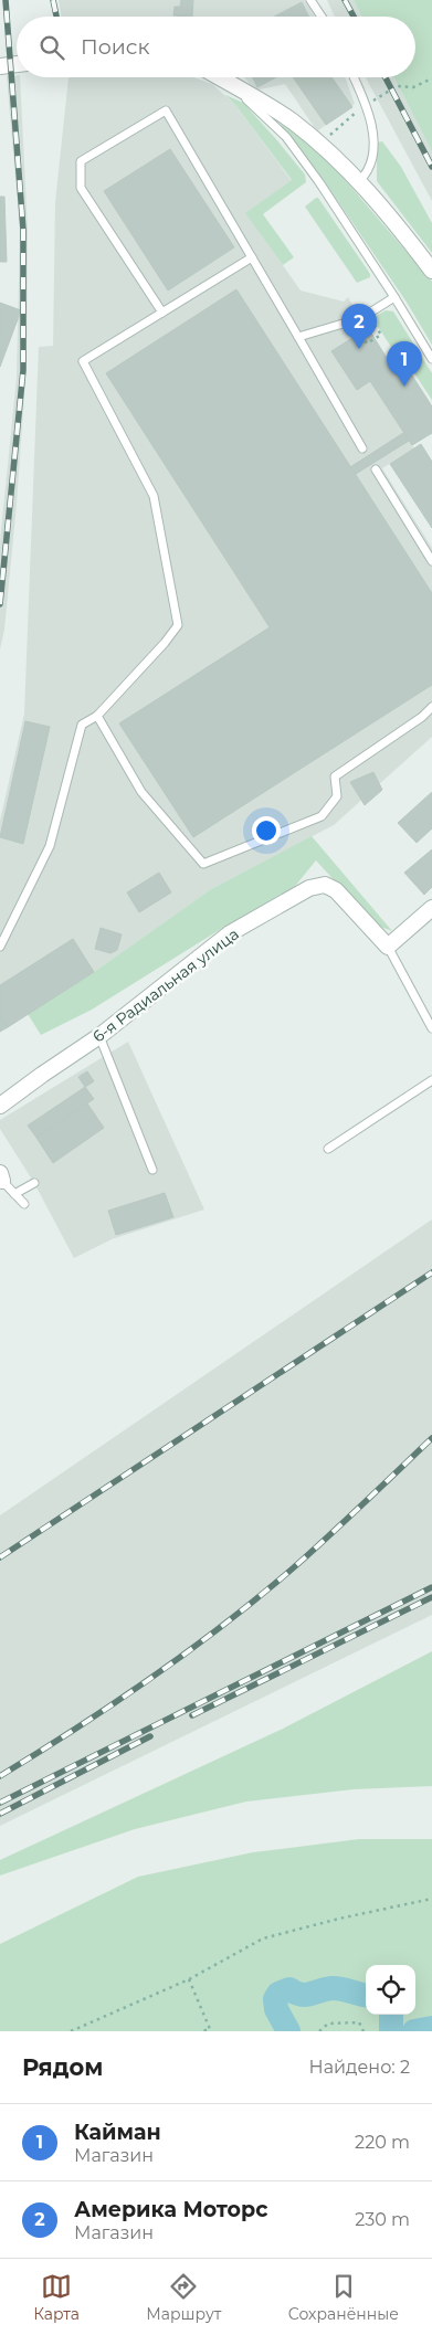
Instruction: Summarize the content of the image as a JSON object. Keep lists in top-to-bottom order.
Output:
{
  "streets": {
    "street": ["6-я Радиальная улица"]
  },
  "page": {
    "search": "Поиск",
    "pins": ["2", "1"],
    "heading": ["Рядом", "Найдено: 2"],
    "list": [
      {
        "mark": "1",
        "name": "Кайман",
        "note": "Магазин",
        "value": "220 m"
      },
      {
        "mark": "2",
        "name": "Америка Моторс",
        "note": "Магазин",
        "value": "230 m"
      }
    ],
    "nav": ["Карта", "Маршрут", "Сохранённые"]
  }
}
